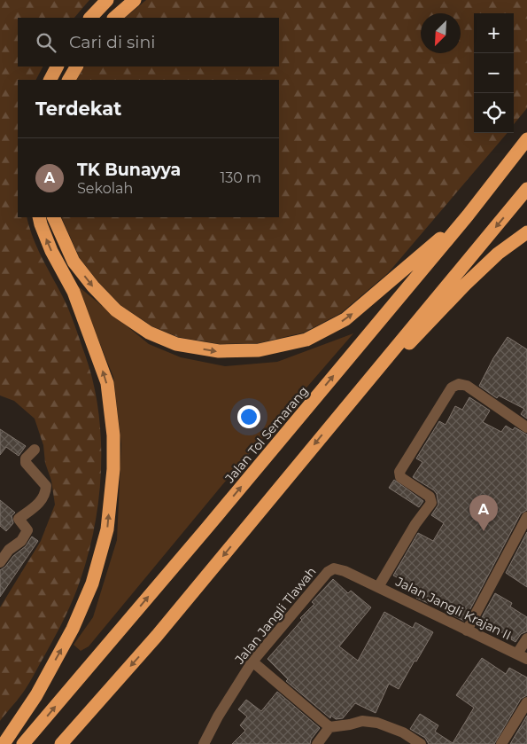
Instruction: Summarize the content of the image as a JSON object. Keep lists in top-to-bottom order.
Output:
{
  "streets": {
    "highway": ["Jalan Tol Semarang"],
    "street": ["Jalan Jangli Krajan II", "Jalan Jangli Tlawah"]
  },
  "crossings": [
    ["Jalan Jangli Krajan II", "Jalan Jangli Tlawah"]
  ],
  "north": "bottom left",
  "page": {
    "map_buttons": ["+", "−"],
    "search": "Cari di sini",
    "heading": "Terdekat",
    "list": [
      {
        "mark": "A",
        "name": "TK Bunayya",
        "note": "Sekolah",
        "value": "130 m"
      }
    ],
    "pins": "A"
  }
}
